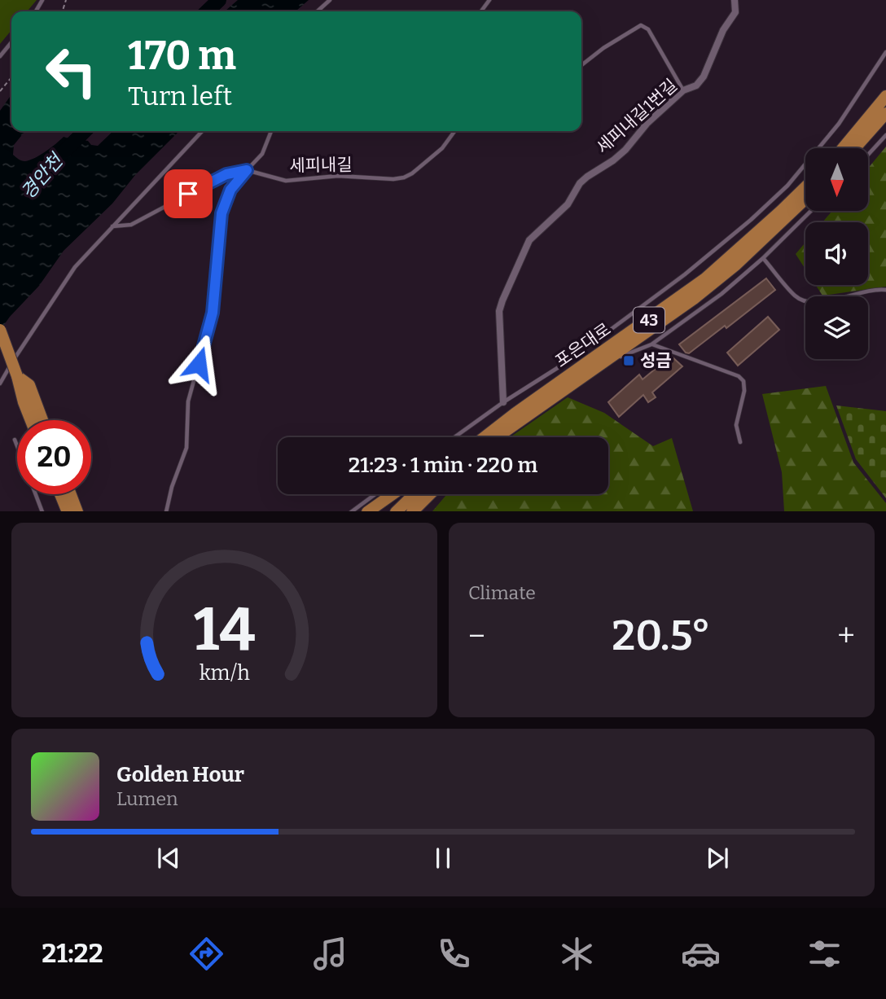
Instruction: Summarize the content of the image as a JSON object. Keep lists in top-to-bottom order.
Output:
{
  "streets": {
    "highway": ["43", "포은대로"],
    "street": ["세피내길1번길"],
    "lane": ["세피내길"]
  },
  "water": ["경안천"],
  "places": {
    "transit": ["성금"]
  },
  "north": "bottom",
  "page": {
    "turn": ["170 m", "Turn left"],
    "limit": "20",
    "trip": "21:23 · 1 min · 220 m",
    "tile": "Climate",
    "heat": ["−", "20.5°", "+"],
    "song": ["Golden Hour", "Lumen"],
    "tabs": "21:22",
    "gauge": ["14", "km/h"]
  }
}
